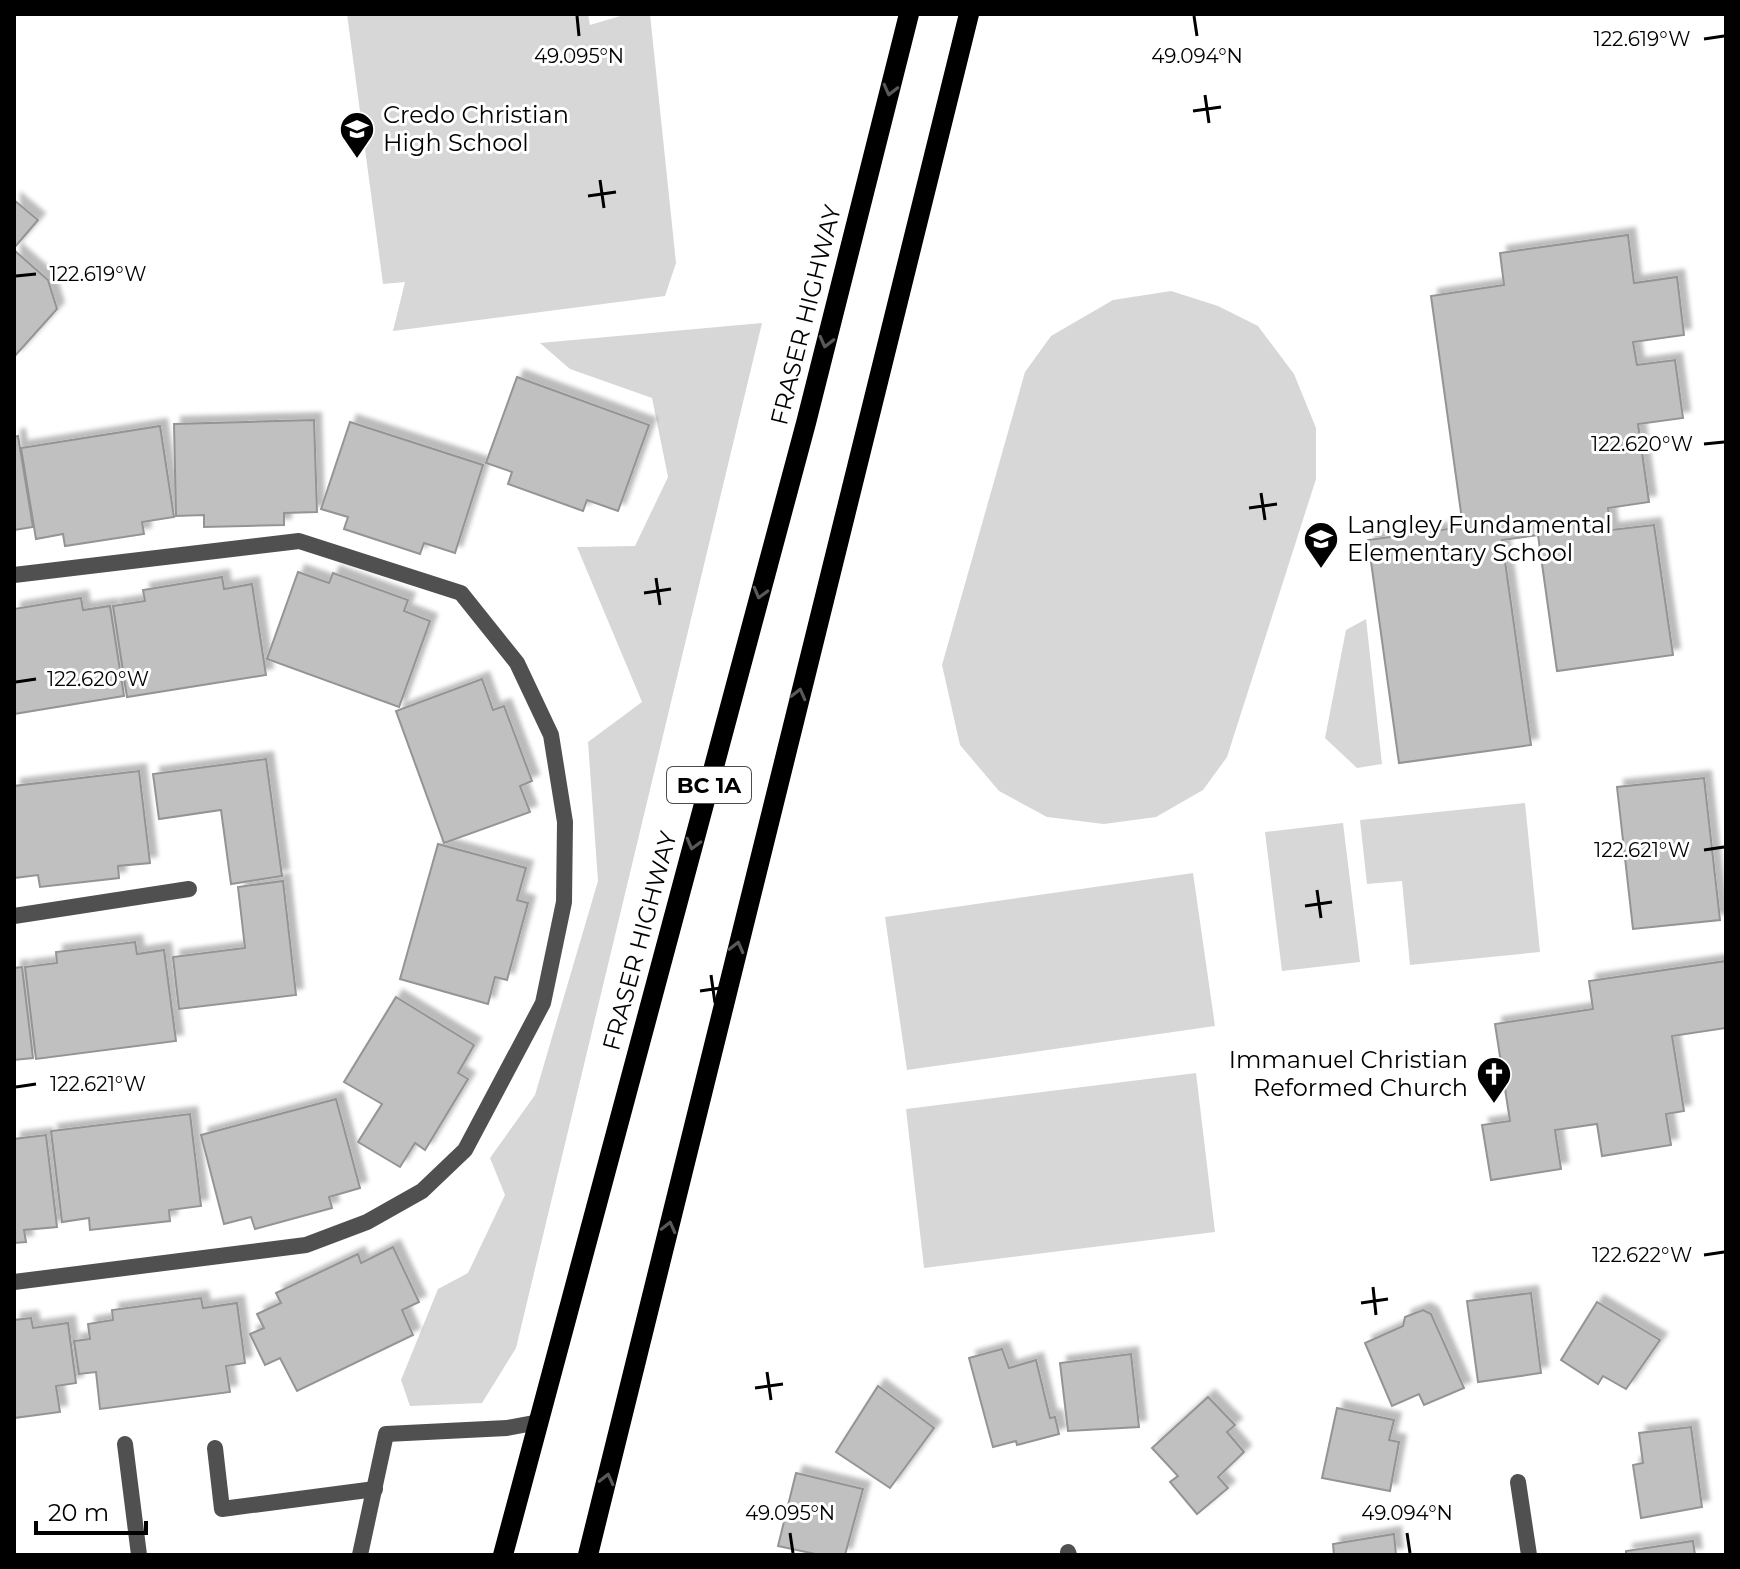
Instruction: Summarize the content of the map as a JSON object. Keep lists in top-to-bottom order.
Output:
{
  "streets": {
    "main road": ["FRASER HIGHWAY", "BC 1A"]
  },
  "places": {
    "school or university": ["Credo Christian High School", "Langley Fundamental Elementary School"],
    "church": ["Immanuel Christian Reformed Church"]
  },
  "scale_bar": "20 m",
  "coordinates": [
    "122.619°W",
    "49.095°N",
    "49.094°N",
    "122.620°W",
    "122.621°W",
    "122.622°W"
  ]
}
